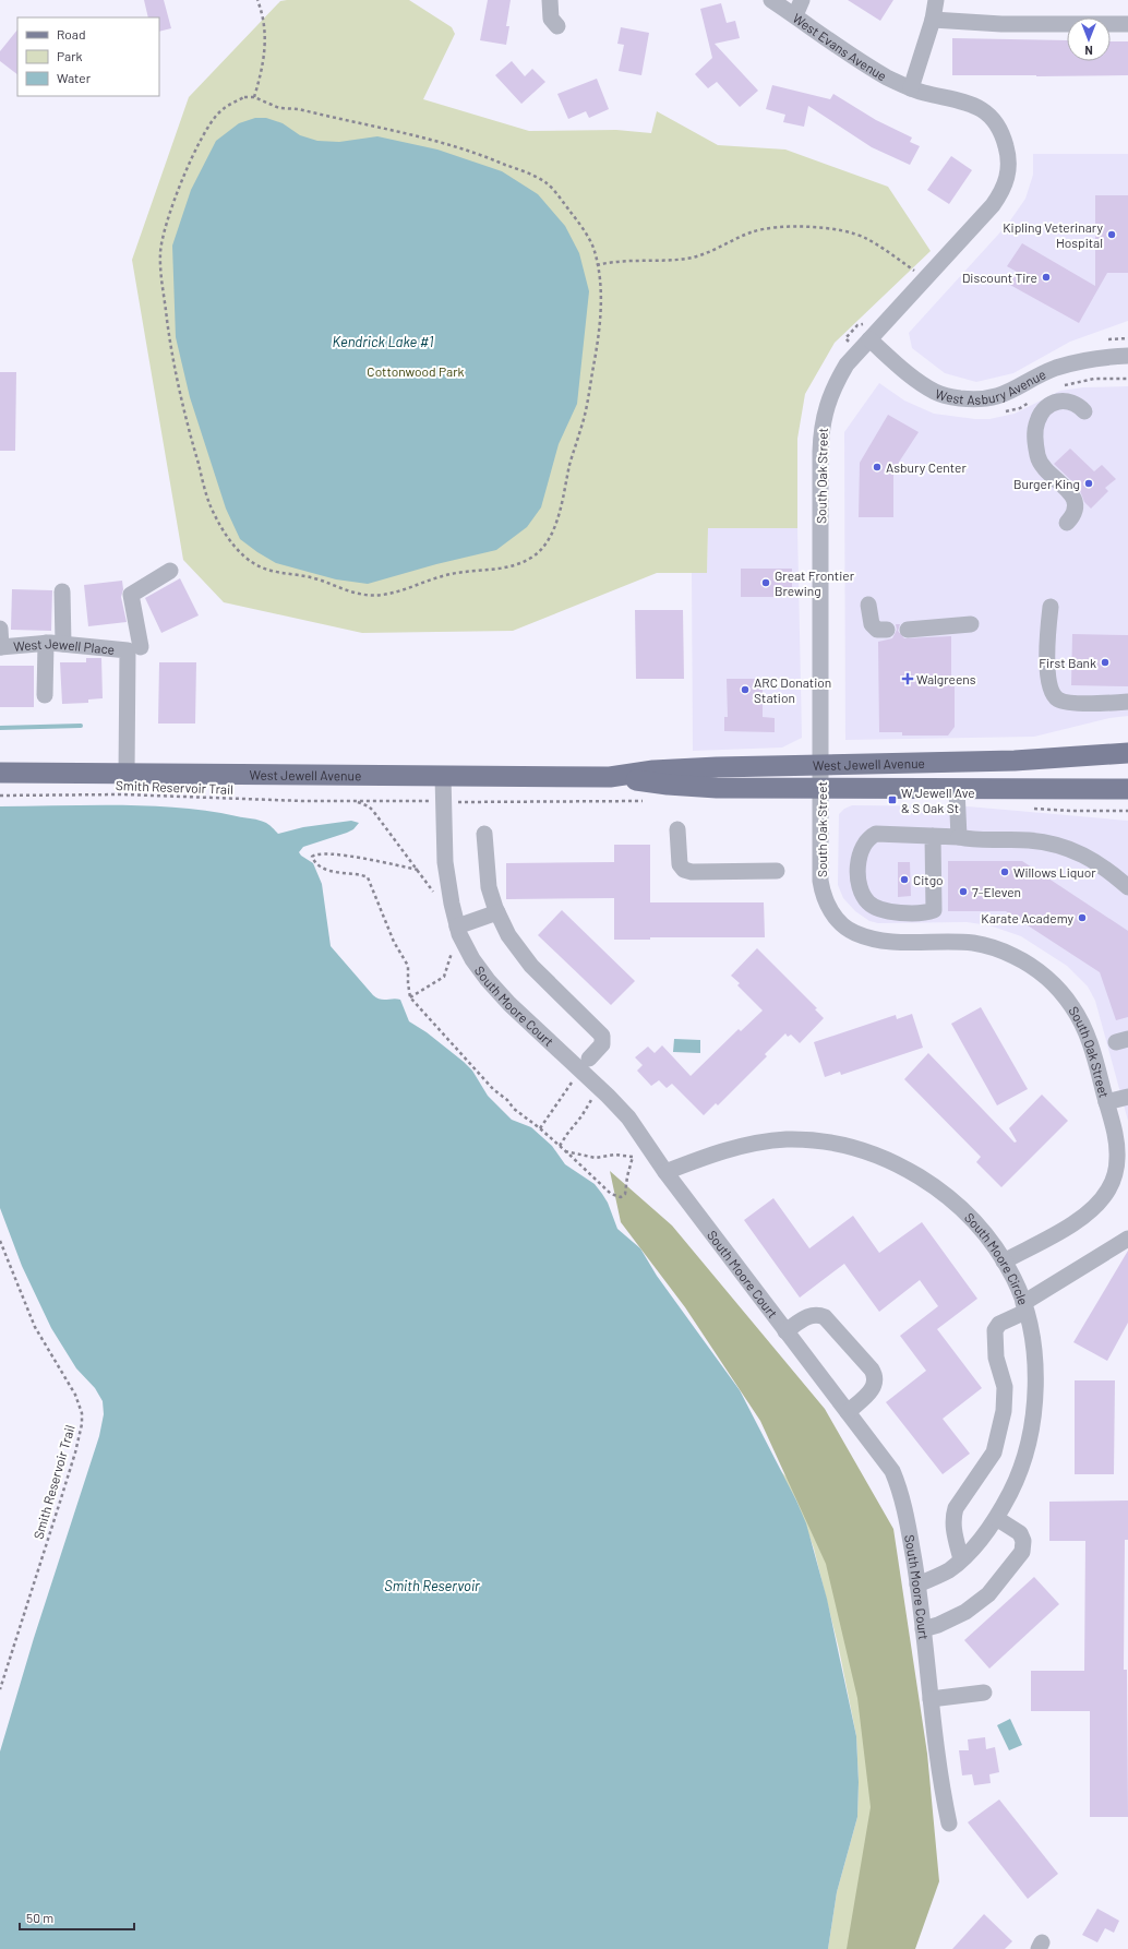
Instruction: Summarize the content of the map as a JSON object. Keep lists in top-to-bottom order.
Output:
{
  "streets": {
    "main road": ["West Jewell Avenue"],
    "street": [
      "West Evans Avenue",
      "West Asbury Avenue",
      "South Oak Street",
      "West Jewell Place",
      "South Moore Court",
      "South Moore Circle"
    ],
    "path": ["Smith Reservoir Trail"]
  },
  "crossings": [
    ["West Evans Avenue", "South Oak Street"],
    ["West Asbury Avenue", "South Oak Street"],
    ["South Oak Street", "West Jewell Avenue"],
    ["South Oak Street", "South Moore Circle"],
    ["West Jewell Avenue", "South Moore Court"],
    ["South Moore Court", "South Moore Circle"]
  ],
  "water": ["Kendrick Lake #1", "Smith Reservoir"],
  "parks": ["Cottonwood Park"],
  "places": {
    "other": [
      "Kipling Veterinary Hospital",
      "Discount Tire",
      "Asbury Center",
      "Burger King",
      "Great Frontier Brewing",
      "First Bank",
      "ARC Donation Station",
      "Willows Liquor",
      "Citgo",
      "7-Eleven",
      "Karate Academy"
    ],
    "health": ["Walgreens"],
    "transit": ["W Jewell Ave & S Oak St"]
  },
  "legend": ["Road", "Park", "Water"],
  "scale_bar": "50 m",
  "north": "bottom"
}
